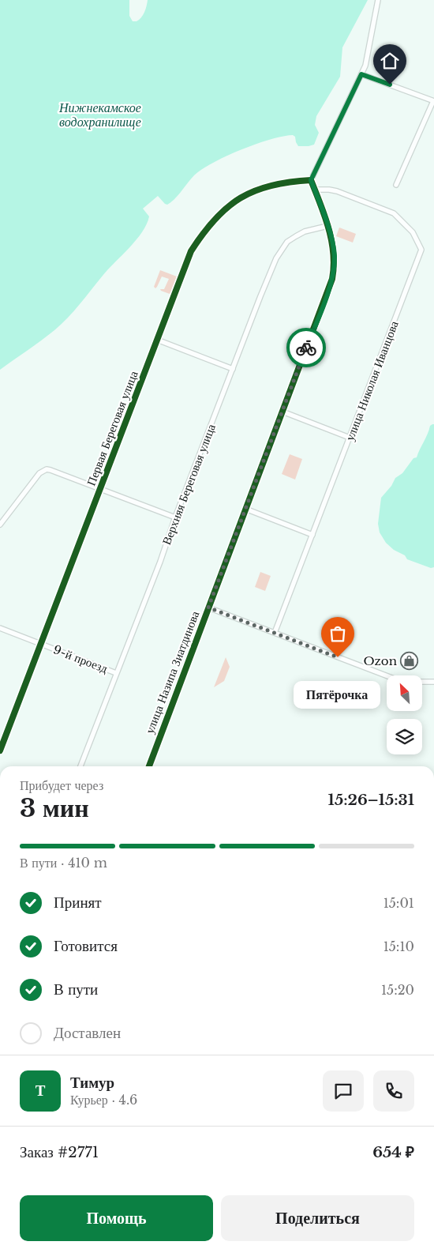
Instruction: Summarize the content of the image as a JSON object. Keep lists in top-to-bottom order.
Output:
{
  "streets": {
    "street": [
      "улица Николая Иванцова",
      "Первая Береговая улица",
      "Верхняя Береговая улица",
      "9-й проезд",
      "улица Назипа Зиатдинова"
    ]
  },
  "crossings": [
    ["улица Николая Иванцова", "улица Назипа Зиатдинова"],
    ["Первая Береговая улица", "9-й проезд"],
    ["Первая Береговая улица", "улица Назипа Зиатдинова"],
    ["Верхняя Береговая улица", "9-й проезд"],
    ["Верхняя Береговая улица", "улица Назипа Зиатдинова"]
  ],
  "water": ["Нижнекамское водохранилище"],
  "places": {
    "other": ["Пятёрочка"],
    "shop": ["Ozon"]
  },
  "north": "top left",
  "page": {
    "bubble": "Пятёрочка",
    "heading": ["3 мин", "Прибудет через", "15:26–15:31"],
    "panel": [
      "Тимур",
      "Курьер · 4.6",
      "Заказ #2771",
      "654 ₽"
    ],
    "bar": "В пути · 410 m",
    "list": [
      ["Принят", "15:01"],
      ["Готовится", "15:10"],
      ["В пути", "15:20"],
      "Доставлен"
    ],
    "round": "Т",
    "buttons": ["Помощь", "Поделиться"]
  }
}
